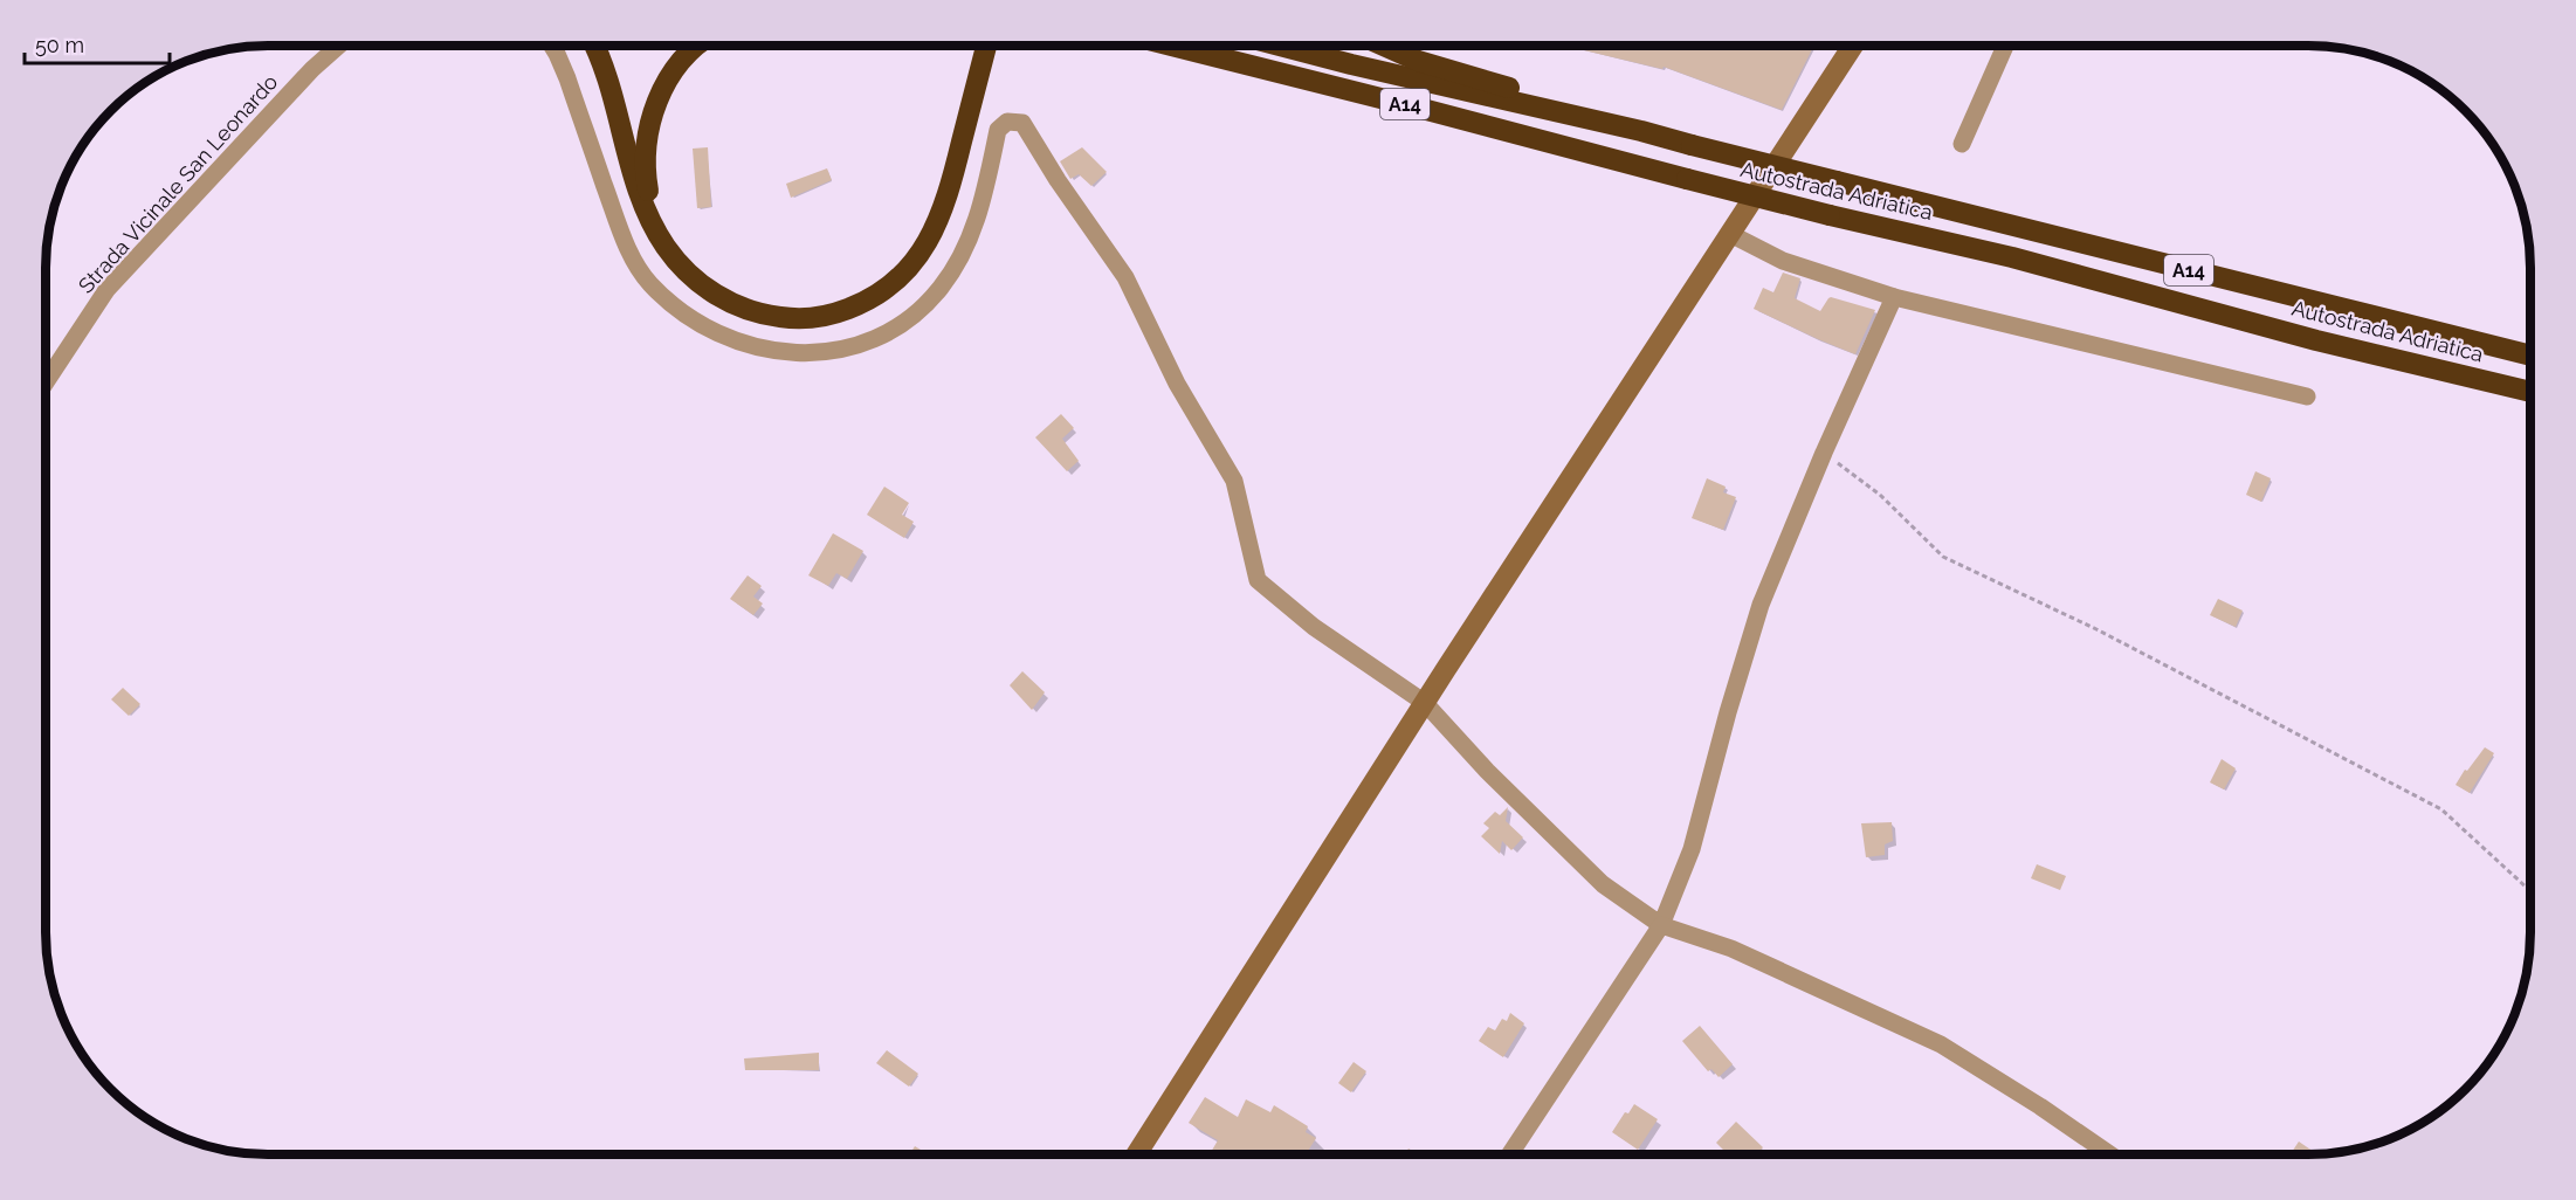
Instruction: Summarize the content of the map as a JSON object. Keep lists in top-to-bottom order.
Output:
{
  "streets": {
    "highway": ["A14", "Autostrada Adriatica"],
    "street": ["Strada Vicinale San Leonardo"]
  },
  "crossings": [
    ["A14", "Autostrada Adriatica"]
  ],
  "scale_bar": "50 m"
}
